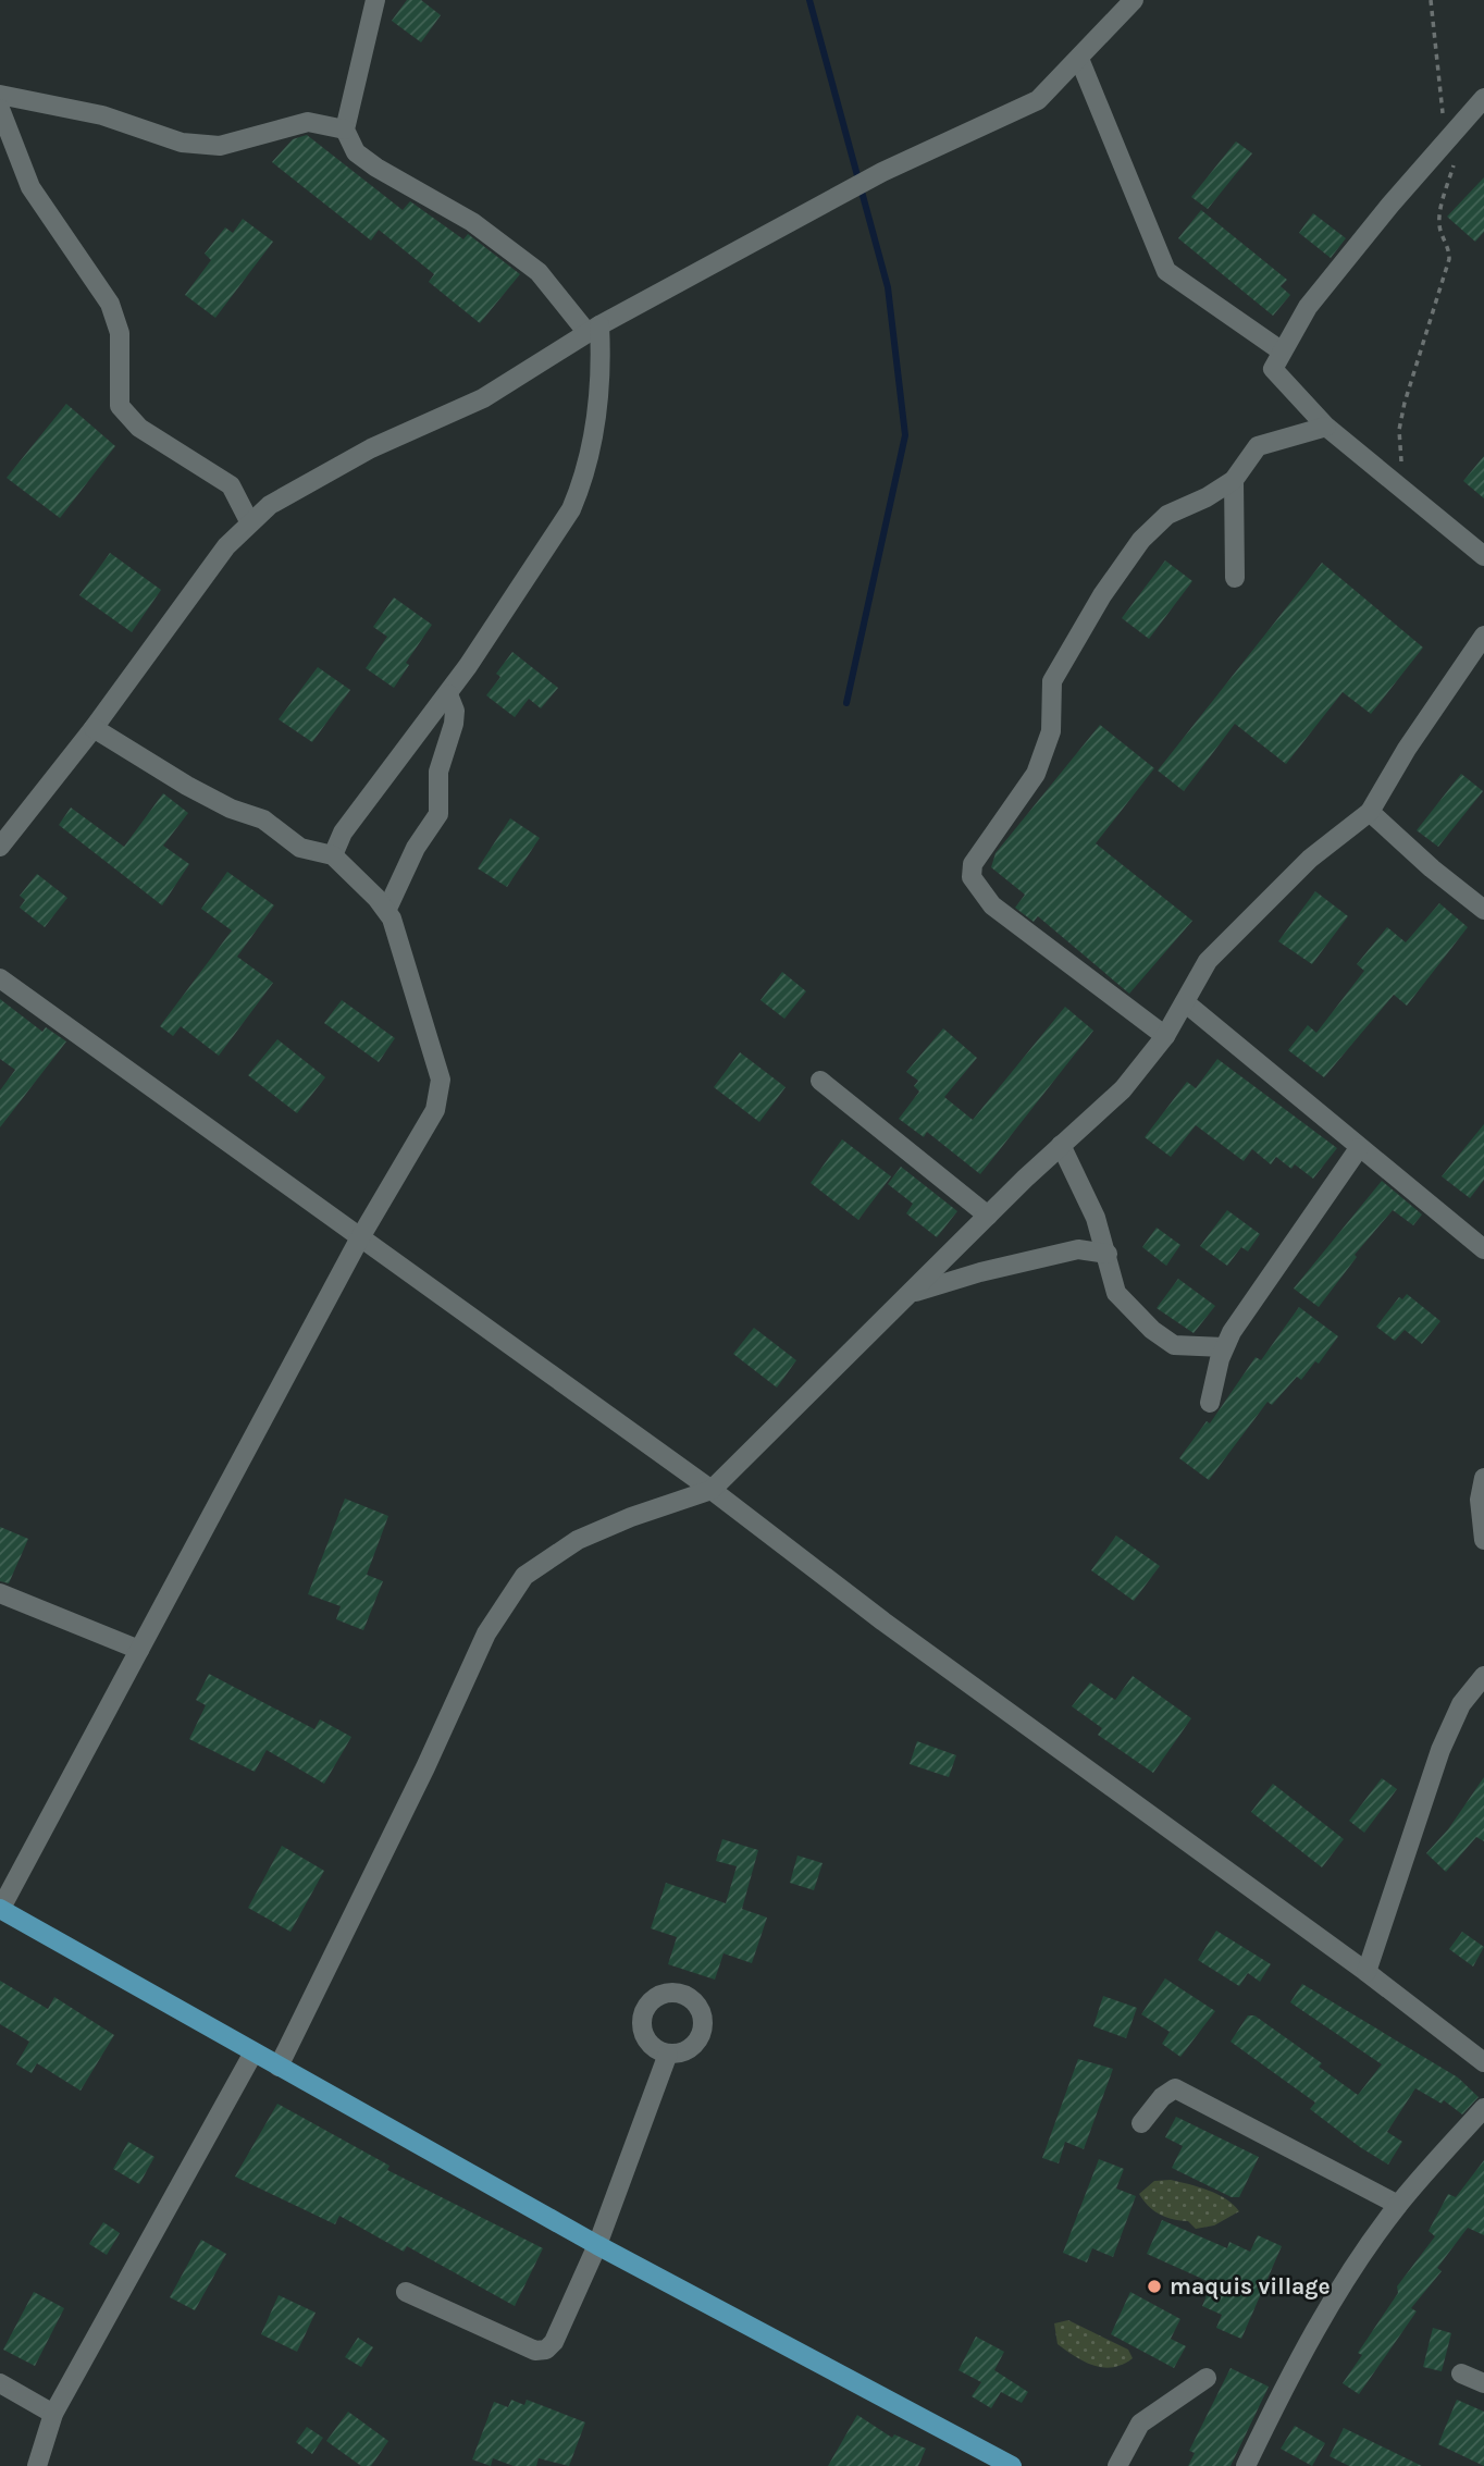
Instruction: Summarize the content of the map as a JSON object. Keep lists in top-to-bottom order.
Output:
{
  "places": ["maquis village"]
}
